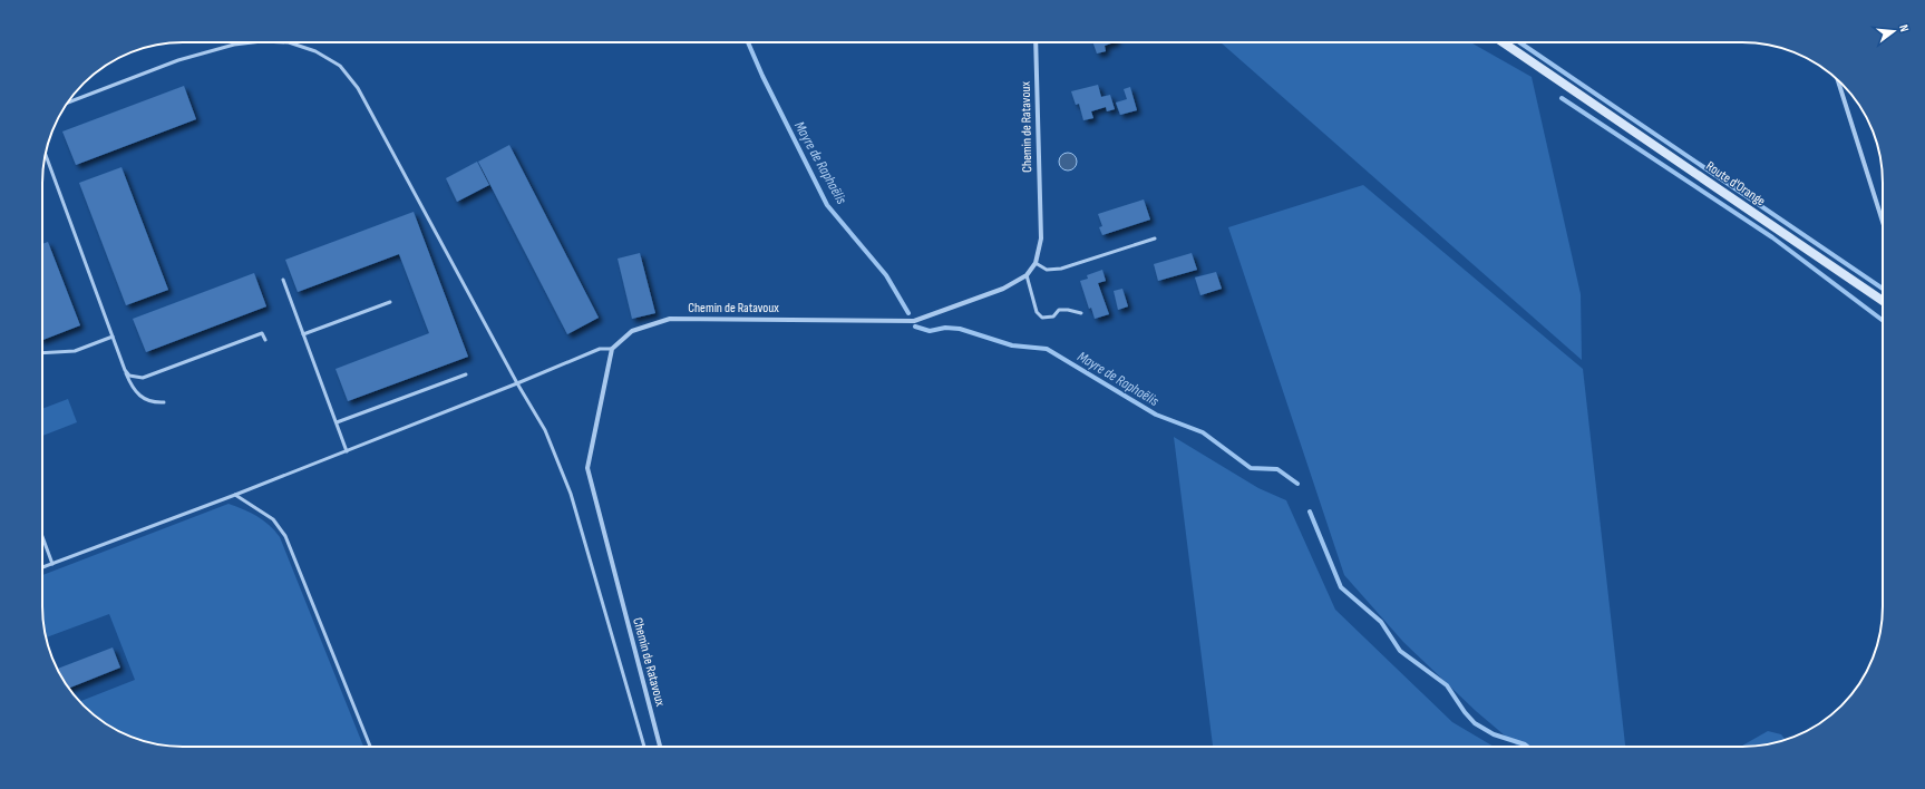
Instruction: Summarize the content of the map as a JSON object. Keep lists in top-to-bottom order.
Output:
{
  "streets": {
    "main road": ["Route d'Orange"],
    "street": ["Chemin de Ratavoux"]
  },
  "water": ["Mayre de Raphaëlis"],
  "north": "right"
}
